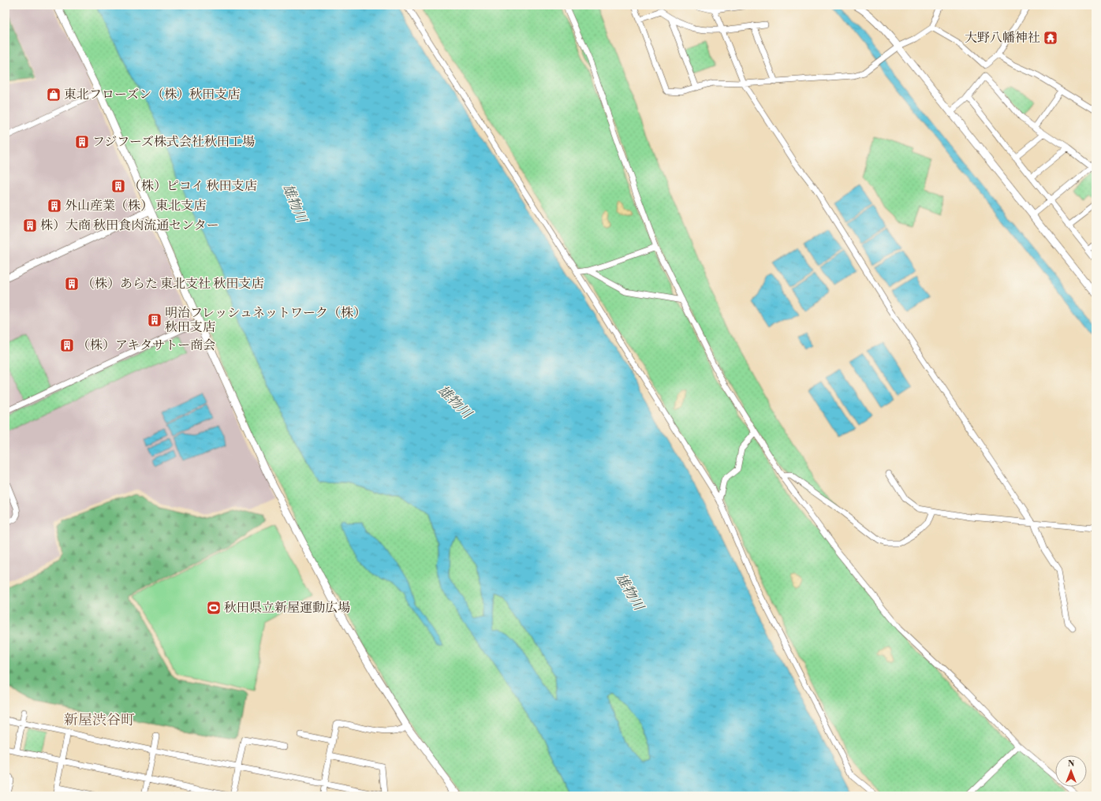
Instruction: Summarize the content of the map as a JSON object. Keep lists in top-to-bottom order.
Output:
{
  "districts": ["新屋渋谷町"],
  "water": ["雄物川"],
  "places": {
    "temple": ["大野八幡神社"],
    "shop": ["東北フローズン（株）秋田支店"],
    "building": [
      "フジフーズ株式会社秋田工場",
      "（株）ピコイ 秋田支店",
      "外山産業（株） 東北支店",
      "株）大商 秋田食肉流通センター",
      "（株）あらた 東北支社 秋田支店",
      "明治フレッシュネットワーク（株） 秋田支店",
      "（株）アキタサトー商会"
    ],
    "sports": ["秋田県立新屋運動広場"]
  },
  "north": "top"
}
